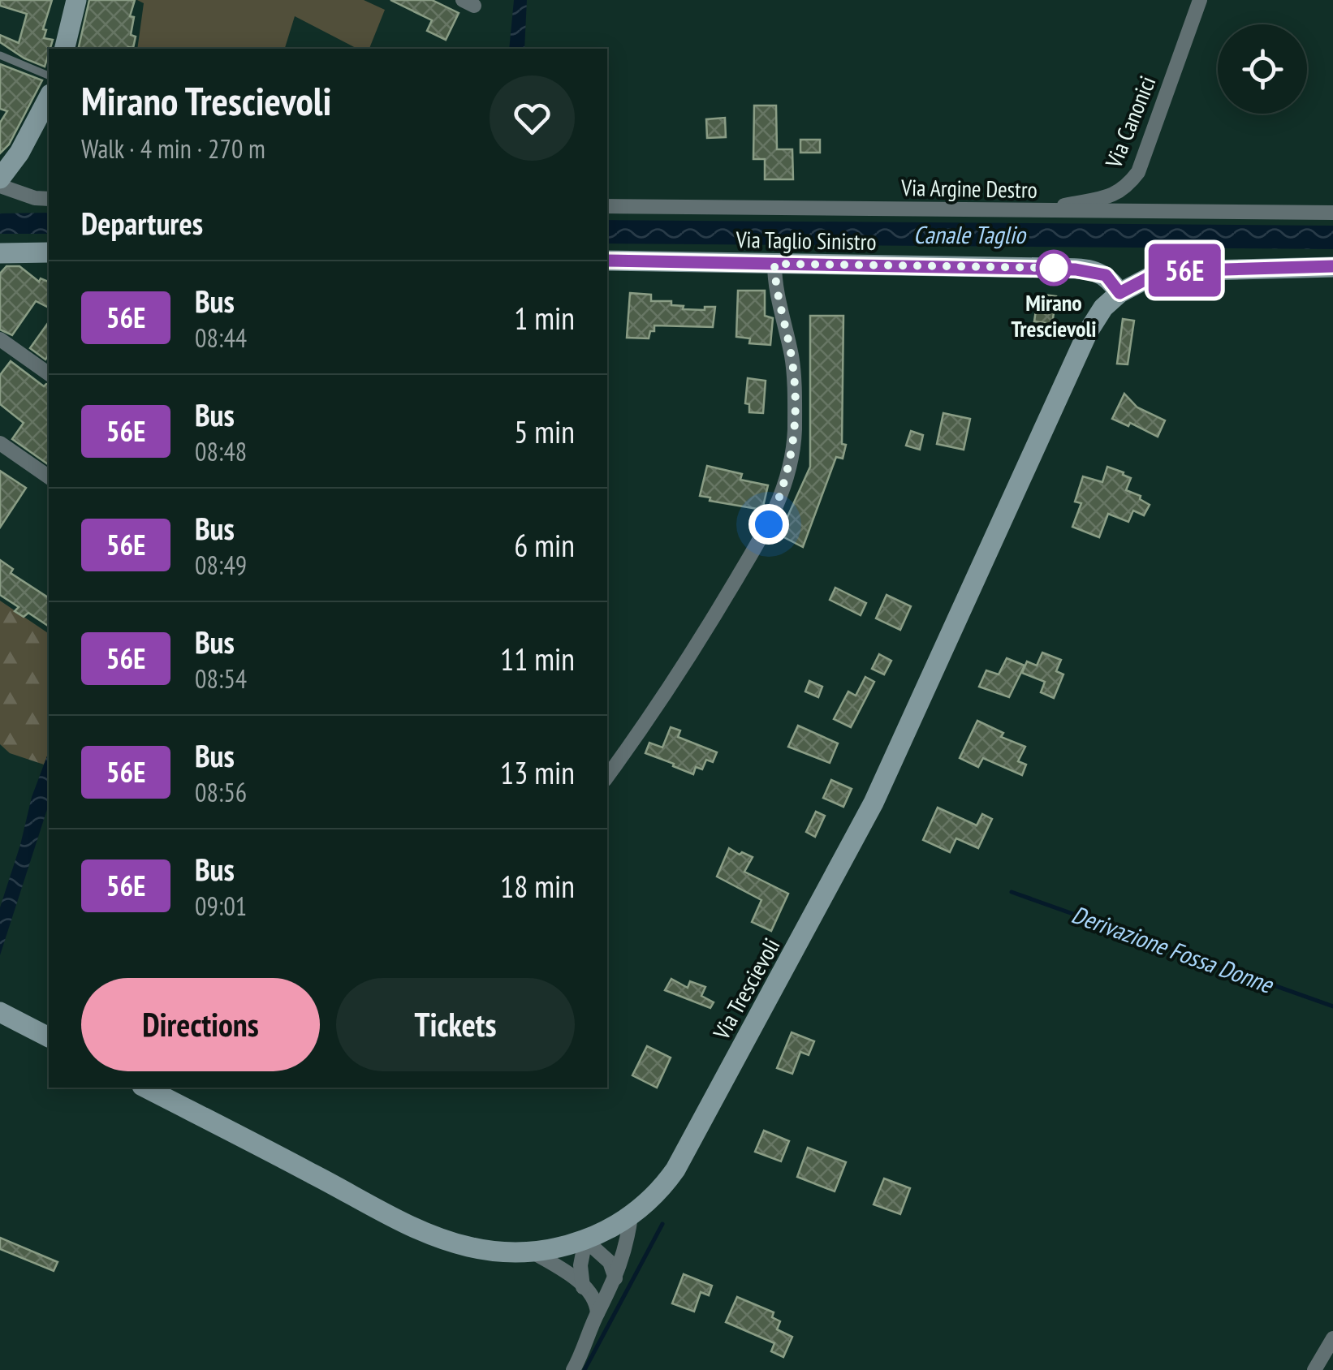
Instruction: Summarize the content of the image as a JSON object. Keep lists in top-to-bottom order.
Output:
{
  "streets": {
    "main road": ["Via Taglio Sinistro", "Via Trescievoli"],
    "street": ["Via Canonici", "Via Argine Destro"]
  },
  "crossings": [
    ["Via Canonici", "Via Argine Destro"],
    ["Via Taglio Sinistro", "Via Trescievoli"]
  ],
  "water": ["Canale Taglio", "Derivazione Fossa Donne"],
  "places": ["Mirano Trescievoli"],
  "lines": ["bus line 56E"],
  "page": {
    "on_map": "56E",
    "heading": [
      ["Mirano Trescievoli", "Walk · 4 min · 270 m"],
      "Departures"
    ],
    "list": [
      {
        "mark": "56E",
        "name": "Bus",
        "note": "08:44",
        "value": "1 min"
      },
      {
        "mark": "56E",
        "name": "Bus",
        "note": "08:48",
        "value": "5 min"
      },
      {
        "mark": "56E",
        "name": "Bus",
        "note": "08:49",
        "value": "6 min"
      },
      {
        "mark": "56E",
        "name": "Bus",
        "note": "08:54",
        "value": "11 min"
      },
      {
        "mark": "56E",
        "name": "Bus",
        "note": "08:56",
        "value": "13 min"
      },
      {
        "mark": "56E",
        "name": "Bus",
        "note": "09:01",
        "value": "18 min"
      }
    ],
    "buttons": ["Directions", "Tickets"]
  }
}
